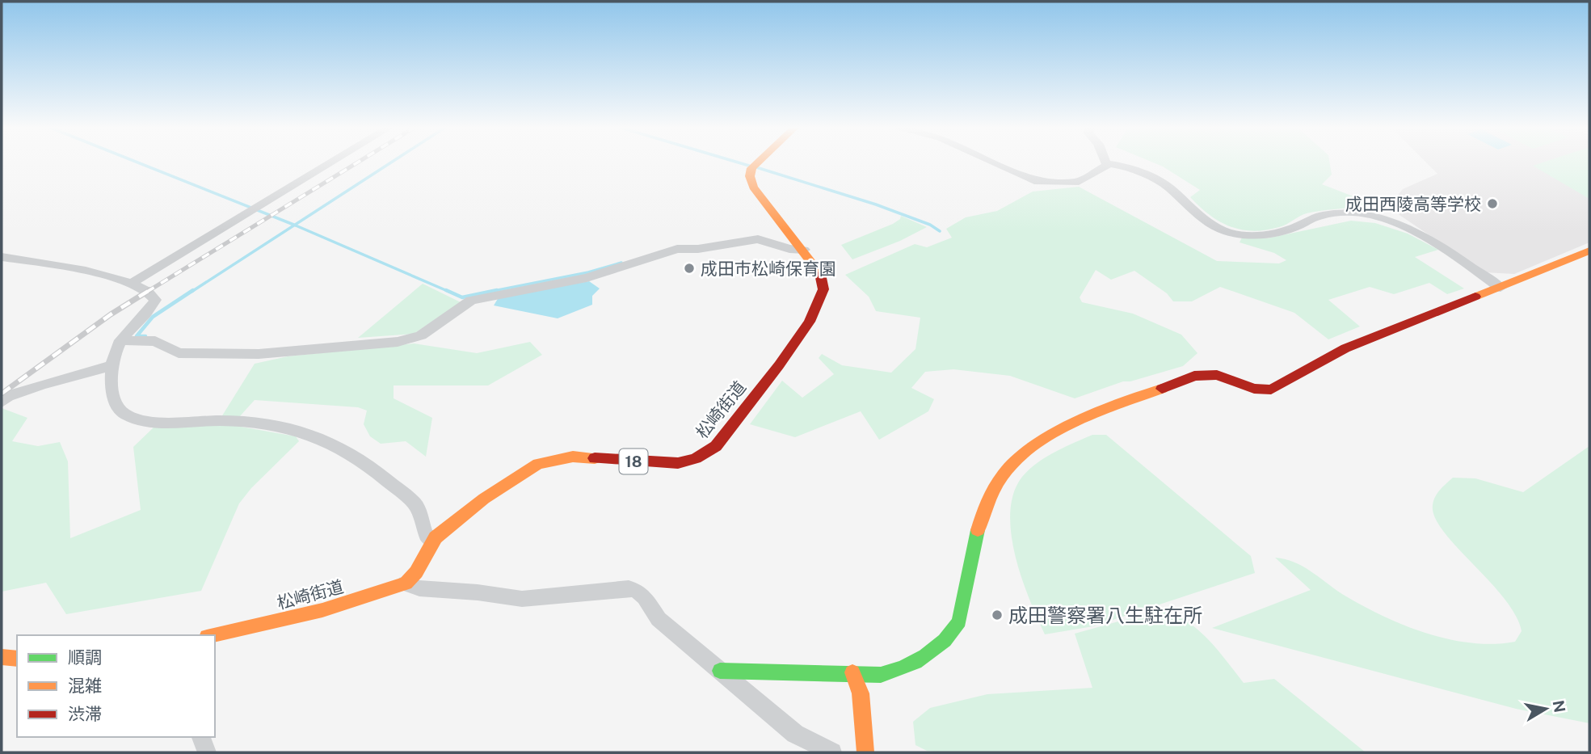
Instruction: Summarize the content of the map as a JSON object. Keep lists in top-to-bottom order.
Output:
{
  "streets": {
    "street": ["松崎街道", "18"]
  },
  "places": ["成田西陵高等学校", "成田市松崎保育園", "成田警察署八生駐在所"],
  "legend": ["順調", "混雑", "渋滞"],
  "north": "right"
}
